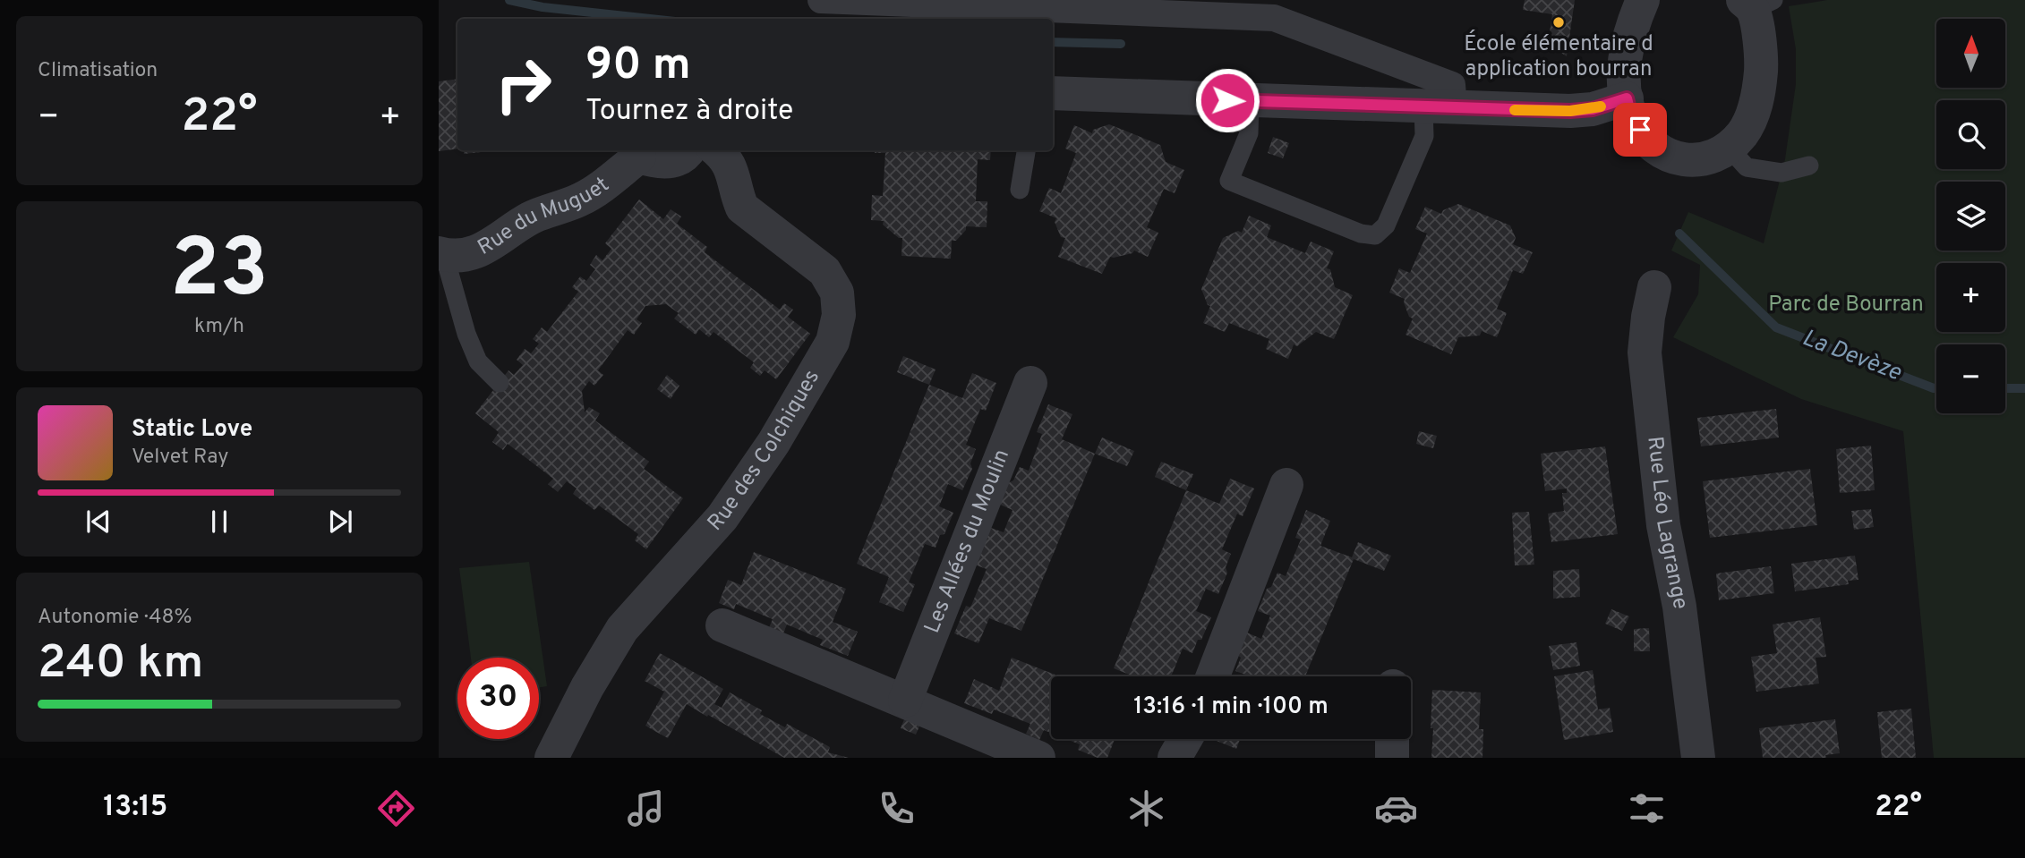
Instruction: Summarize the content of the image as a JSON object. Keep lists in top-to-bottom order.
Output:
{
  "streets": {
    "street": [
      "Rue du Muguet",
      "Rue des Colchiques",
      "Rue Léo Lagrange",
      "Les Allées du Moulin"
    ]
  },
  "water": ["La Devèze"],
  "parks": ["Parc de Bourran"],
  "places": ["École élémentaire d application bourran"],
  "north": "top",
  "page": {
    "tile": [
      "Climatisation",
      ["23", "km/h"],
      ["Autonomie · 48%", "240 km"]
    ],
    "map_buttons": ["+", "−"],
    "turn": ["90 m", "Tournez à droite"],
    "heat": ["−", "22°", "+"],
    "song": ["Static Love", "Velvet Ray"],
    "limit": "30",
    "trip": "13:16 · 1 min · 100 m",
    "tabs": ["13:15", "22°"]
  }
}
